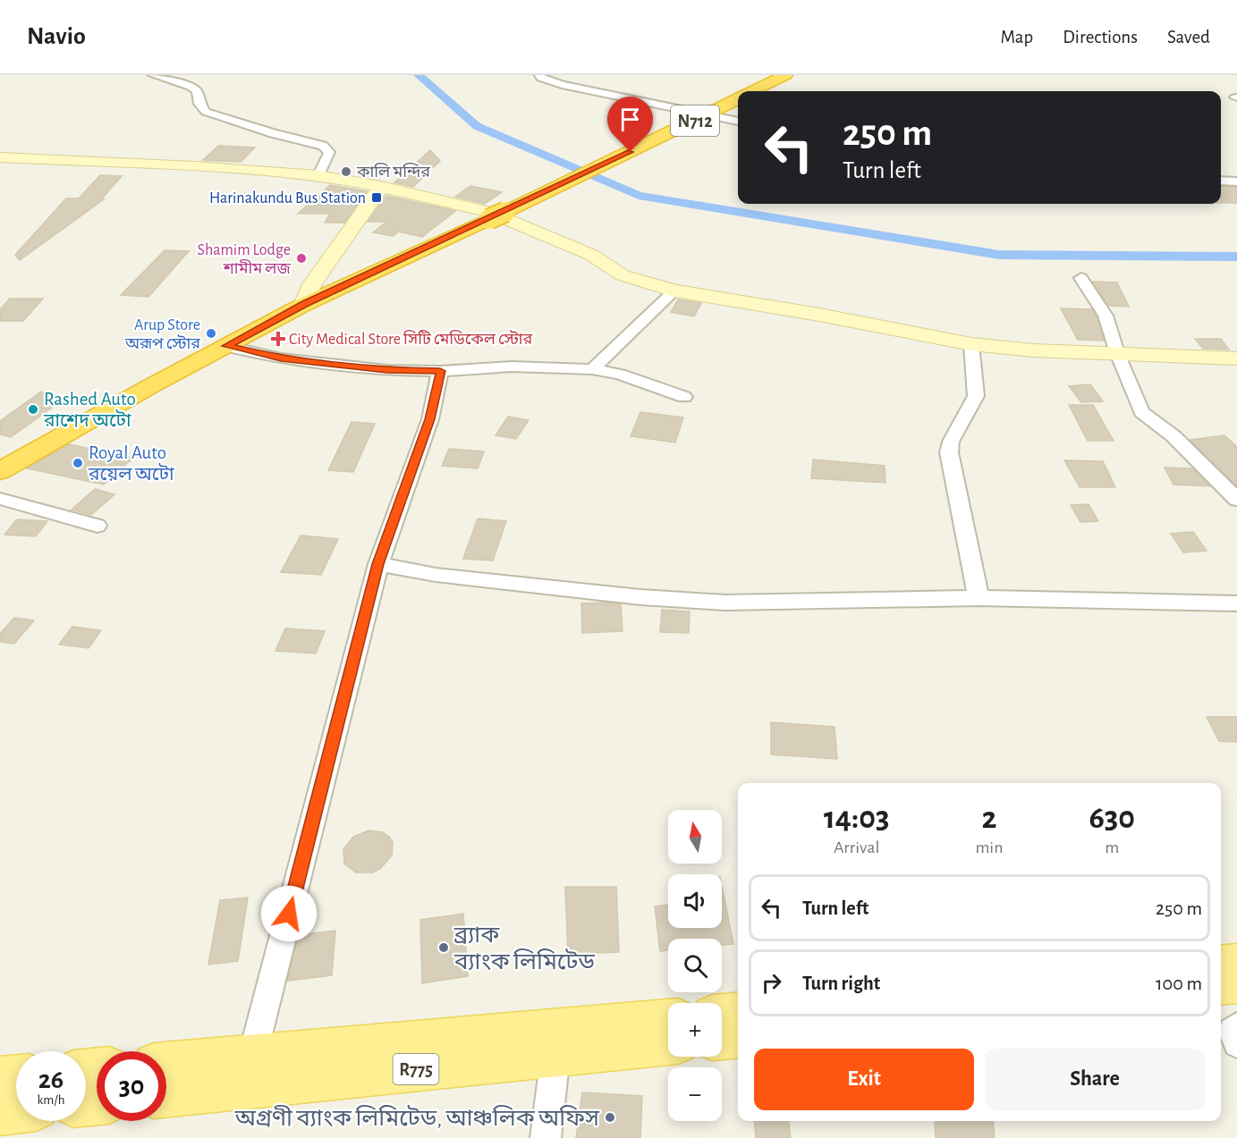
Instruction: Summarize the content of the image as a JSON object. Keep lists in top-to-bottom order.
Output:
{
  "streets": {
    "highway": ["N712"],
    "main road": ["R775"]
  },
  "places": {
    "other": [
      "কালি মন্দির",
      "Shamim Lodge শামীম লজ",
      "Arup Store অরূপ স্টোর",
      "Rashed Auto রাশেদ অটো",
      "Royal Auto রয়েল অটো",
      "ব্র্যাক ব্যাংক লিমিটেড",
      "অগ্রণী ব্যাংক লিমিটেড, আঞ্চলিক অফিস"
    ],
    "transit": ["Harinakundu Bus Station"],
    "health": ["City Medical Store সিটি মেডিকেল স্টোর"]
  },
  "north": "top",
  "page": {
    "header": "Navio",
    "nav": ["Map", "Directions", "Saved"],
    "turn": ["250 m", "Turn left"],
    "eta": [
      "14:03",
      "Arrival",
      "2",
      "min",
      "630",
      "m"
    ],
    "map_buttons": ["+", "−"],
    "list": [
      {
        "name": "Turn left",
        "value": "250 m"
      },
      {
        "name": "Turn right",
        "value": "100 m"
      }
    ],
    "buttons": ["Exit", "Share"],
    "speed": "26 km/h",
    "limit": "30"
  }
}
